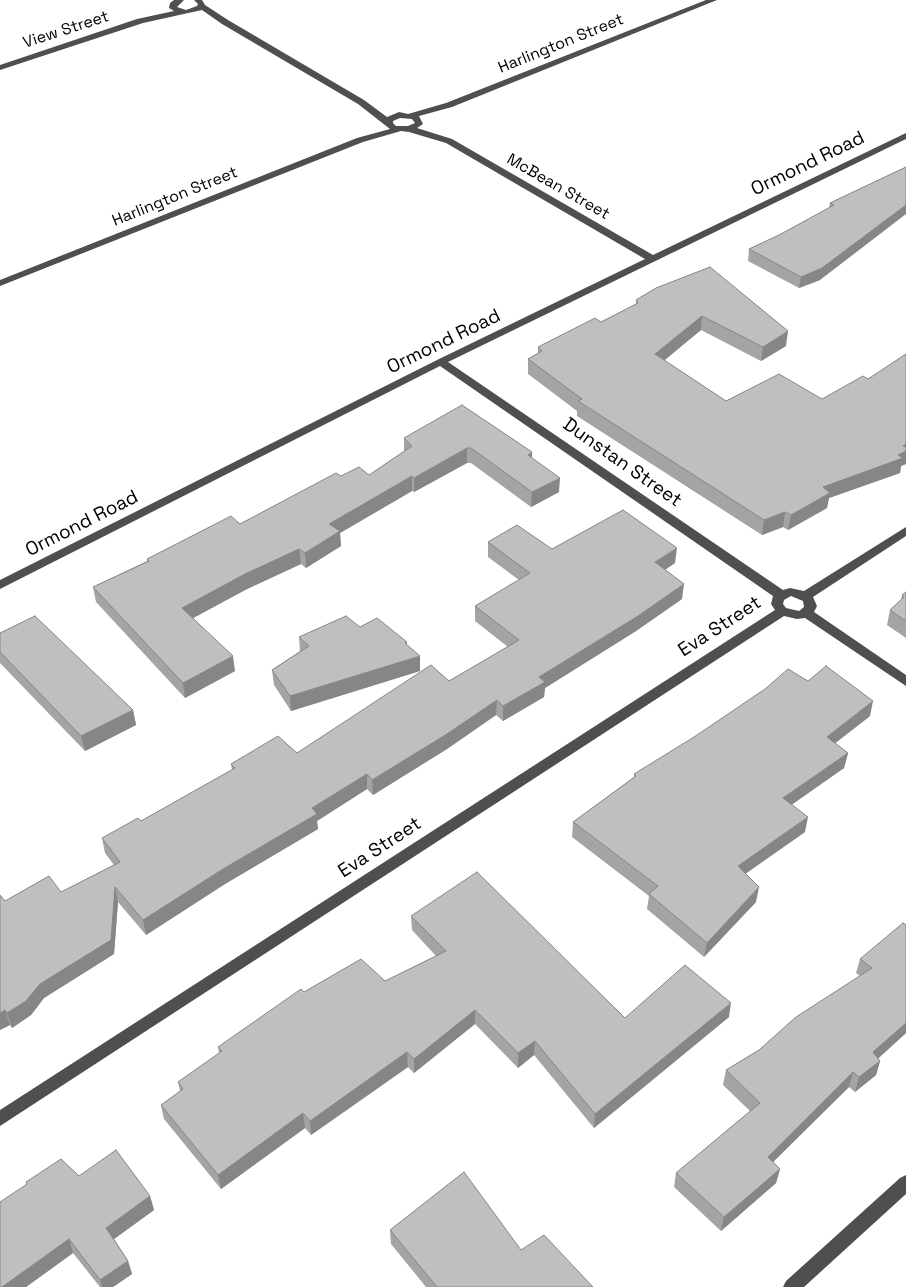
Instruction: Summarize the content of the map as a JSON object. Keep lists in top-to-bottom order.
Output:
{
  "streets": {
    "street": [
      "View Street",
      "Harlington Street",
      "Ormond Road",
      "McBean Street",
      "Dunstan Street",
      "Eva Street"
    ]
  },
  "crossings": [
    ["Harlington Street", "McBean Street"],
    ["Ormond Road", "McBean Street"],
    ["Ormond Road", "Dunstan Street"],
    ["Dunstan Street", "Eva Street"]
  ]
}
